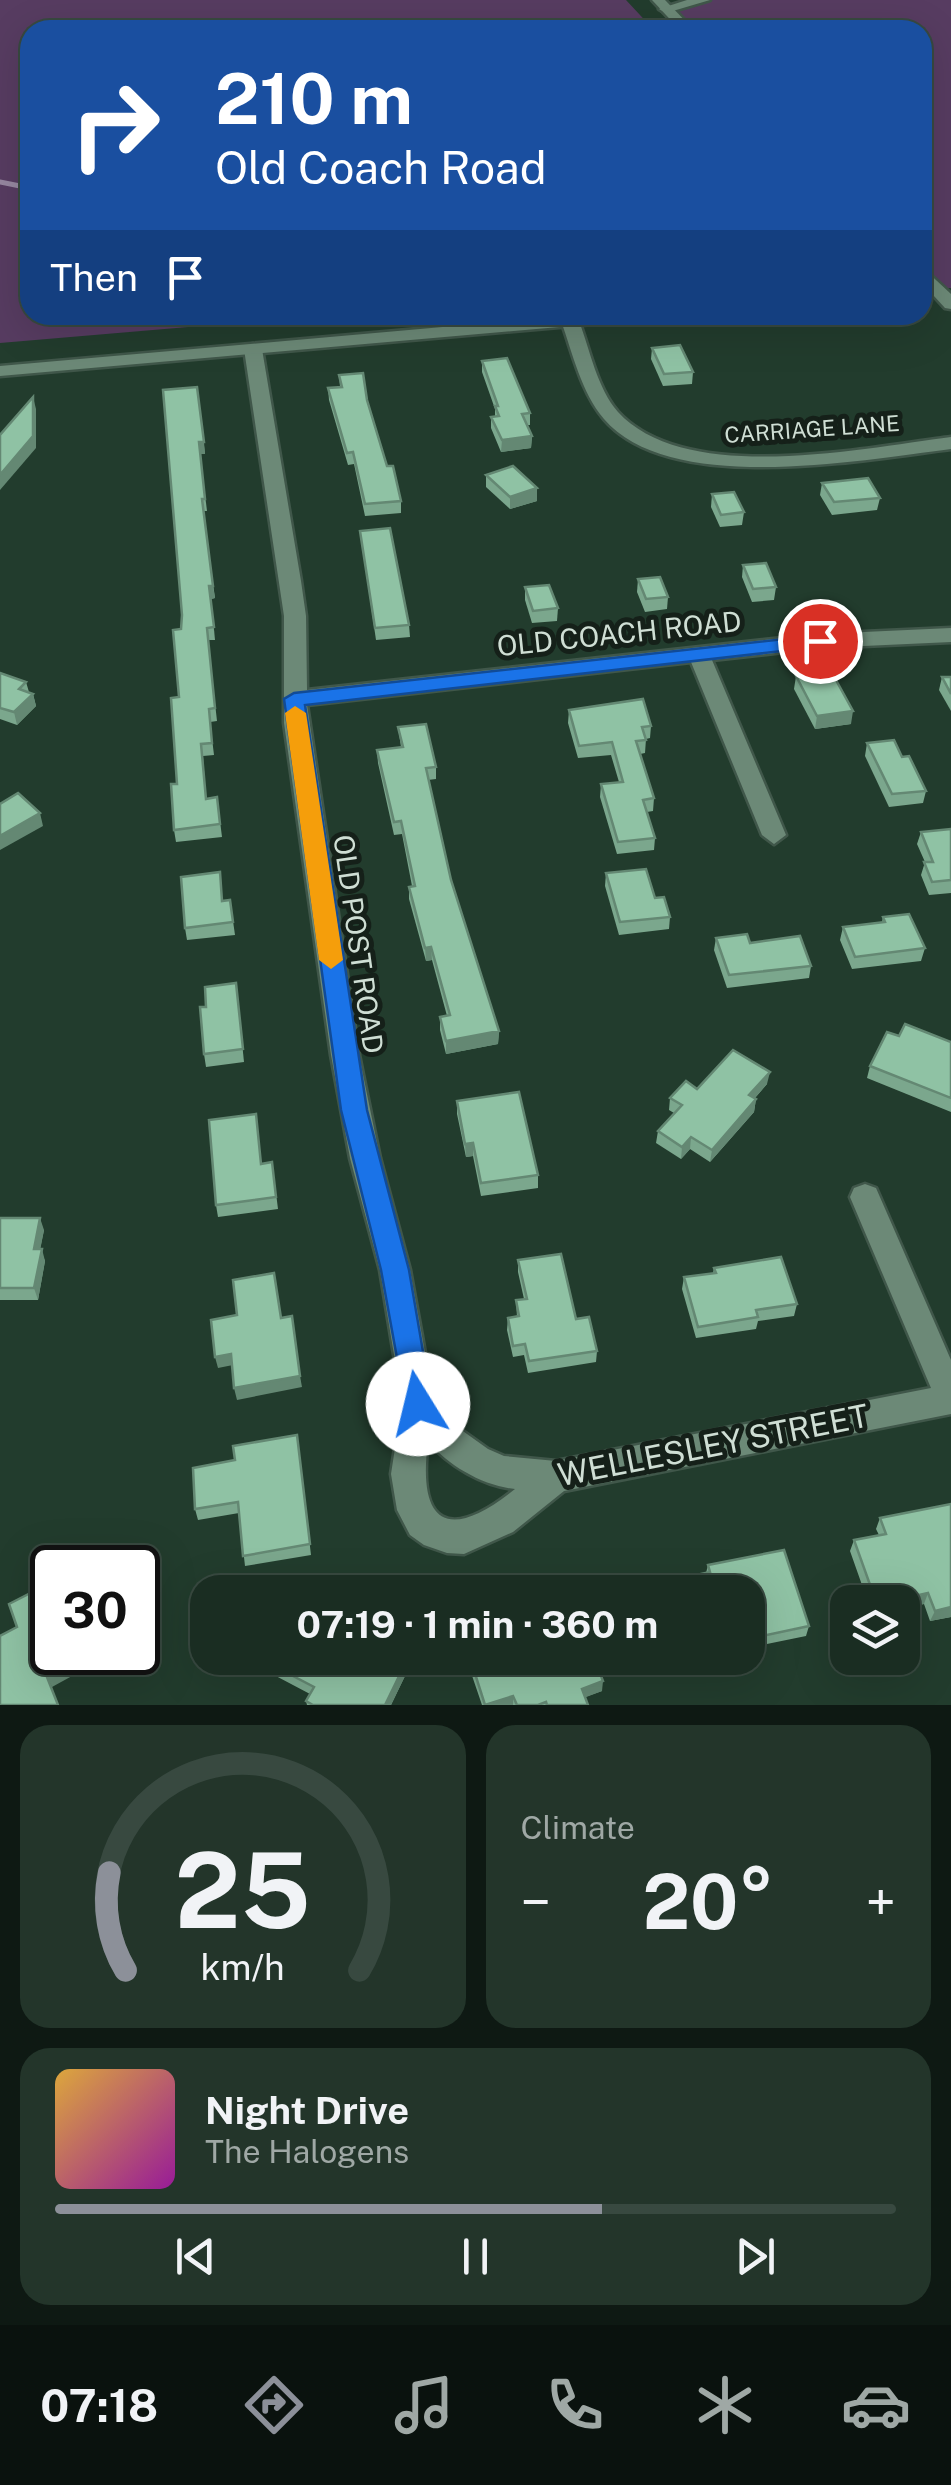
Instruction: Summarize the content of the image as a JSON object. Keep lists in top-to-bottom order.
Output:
{
  "streets": {
    "street": [
      "CARRIAGE LANE",
      "OLD COACH ROAD",
      "OLD POST ROAD",
      "WELLESLEY STREET"
    ]
  },
  "crossings": [
    ["OLD COACH ROAD", "OLD POST ROAD"],
    ["OLD POST ROAD", "WELLESLEY STREET"]
  ],
  "page": {
    "turn": ["210 m", "Old Coach Road"],
    "then": "Then",
    "limit": "30",
    "trip": "07:19 · 1 min · 360 m",
    "tile": "Climate",
    "heat": ["−", "20°", "+"],
    "song": ["Night Drive", "The Halogens"],
    "tabs": "07:18",
    "gauge": ["25", "km/h"]
  }
}
